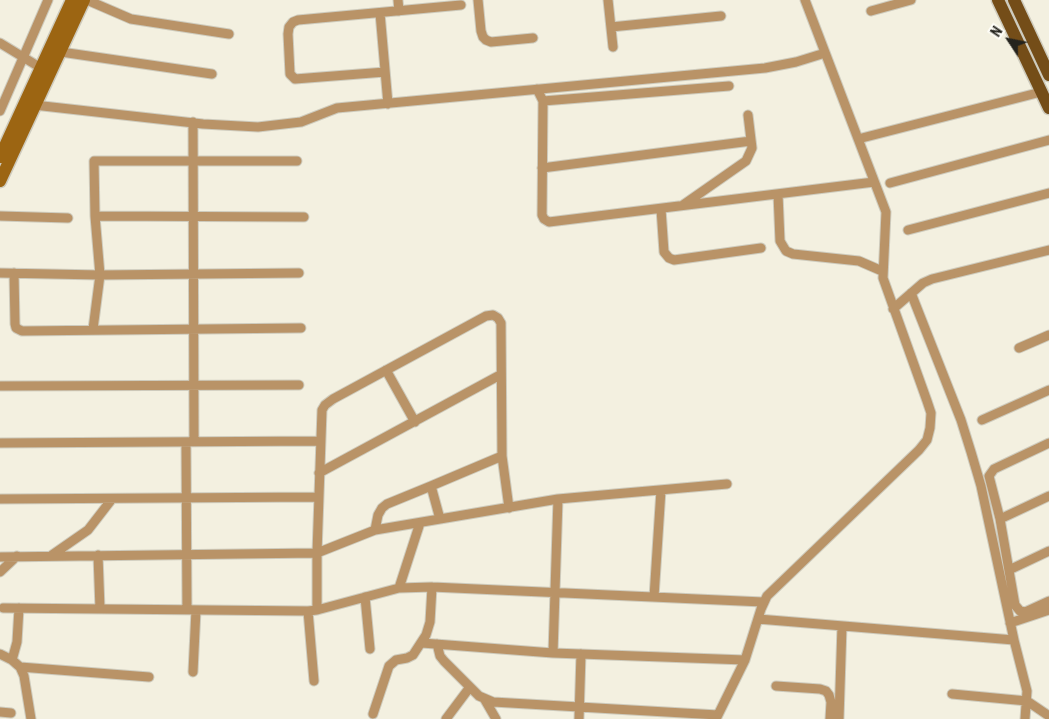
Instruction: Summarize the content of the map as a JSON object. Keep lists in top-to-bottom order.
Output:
{
  "north": "top left"
}
